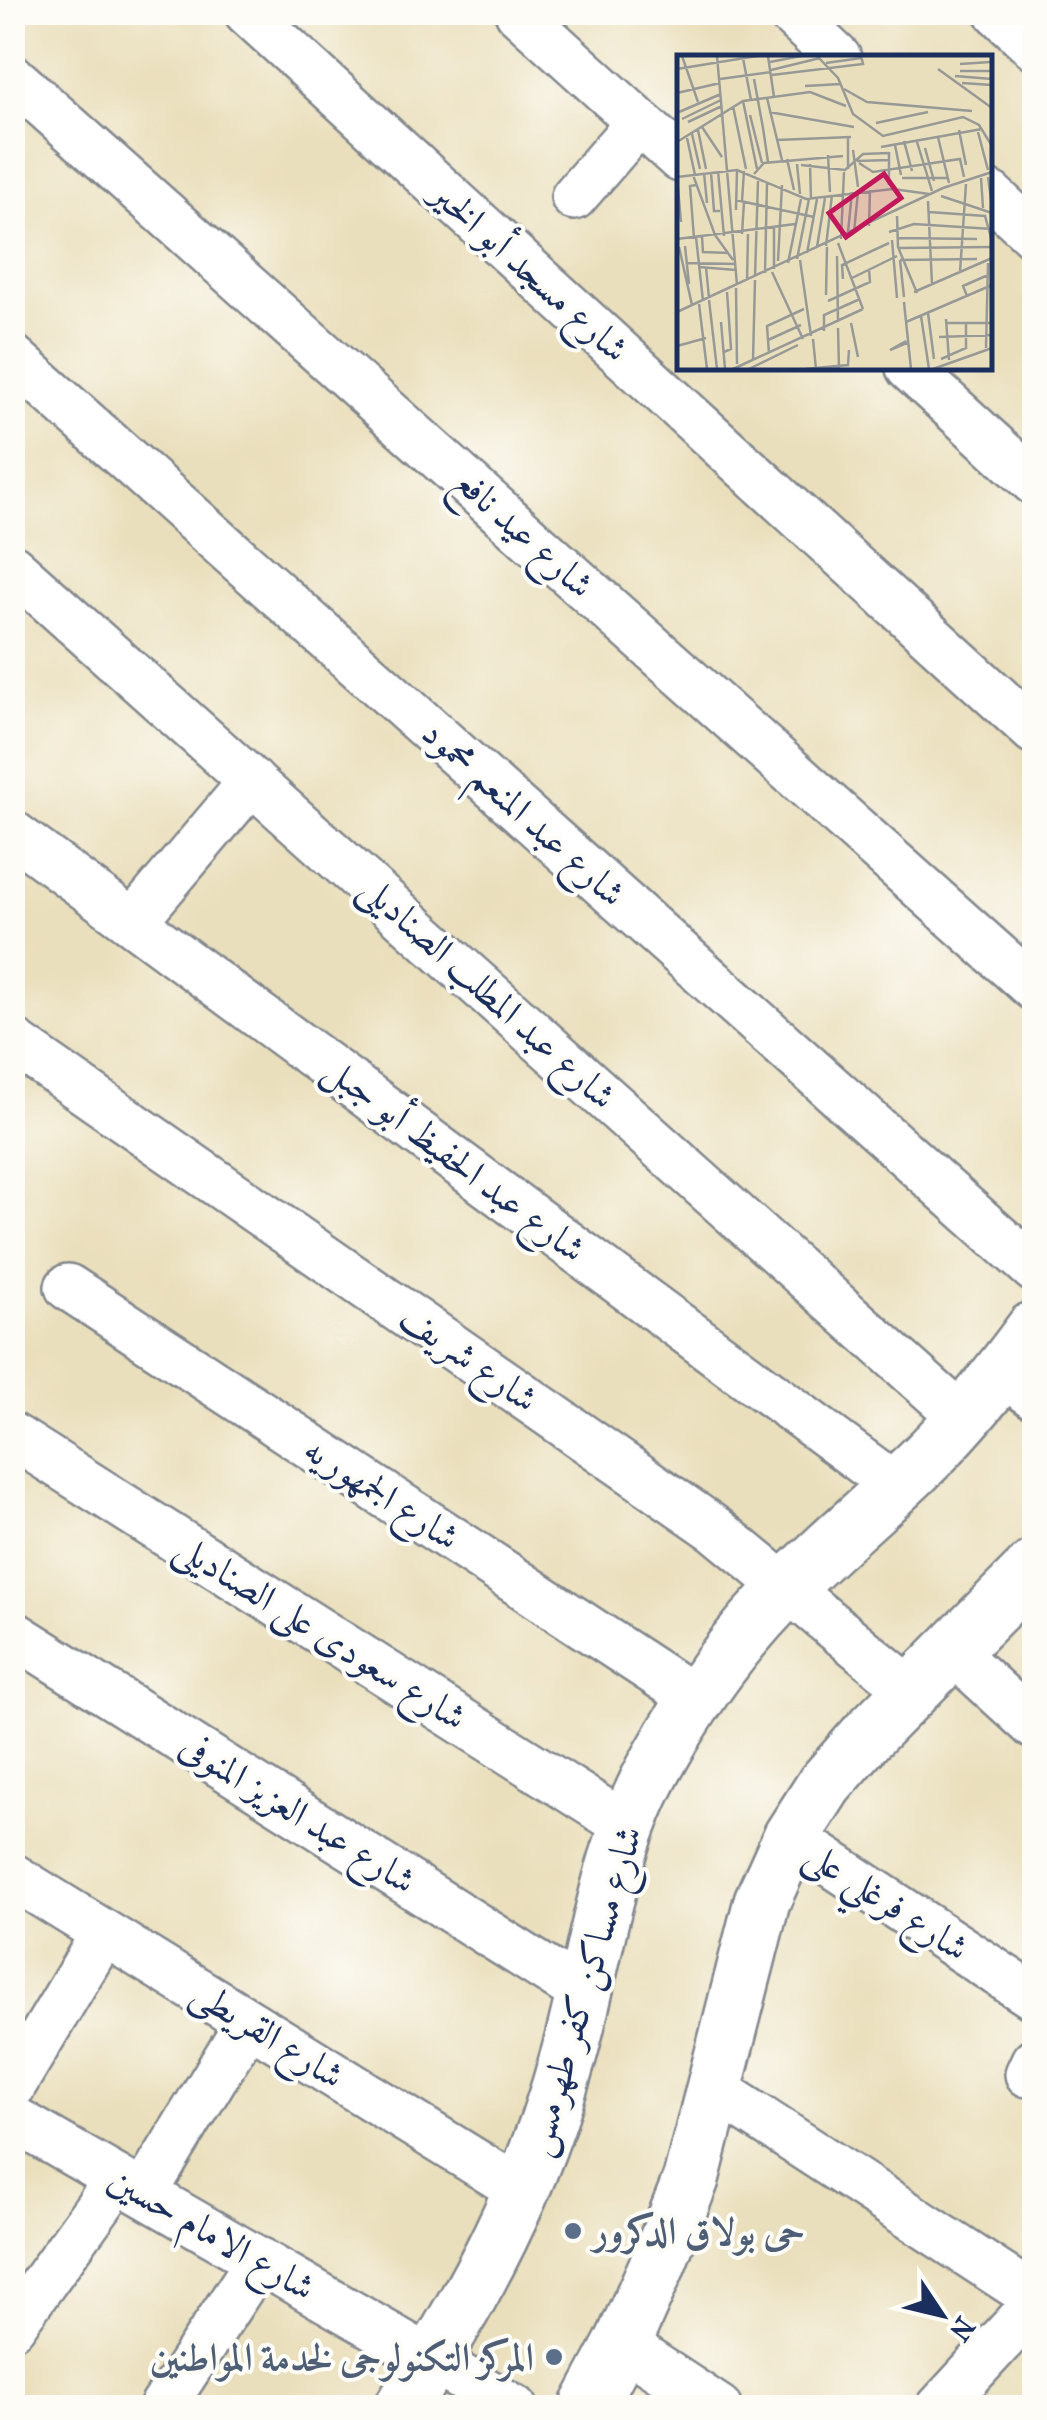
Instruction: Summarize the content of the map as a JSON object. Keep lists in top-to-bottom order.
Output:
{
  "streets": {
    "street": [
      "شارع مسجد أبو الخير",
      "شارع عيد نافع",
      "شارع عبد المنعم محمود",
      "شارع عبد المطلب الصناديلى",
      "شارع عبد الحفيظ أبو جبل",
      "شارع شريف",
      "شارع الجمهوريه",
      "شارع سعودى على الصناديلى",
      "شارع عبد العزيز المنوفى",
      "شارع فرغلي على",
      "شارع مساكن كفر طهرمس",
      "شارع القريطى",
      "شارع الامام حسين"
    ]
  },
  "crossings": [
    ["شارع عبد المطلب الصناديلى", "شارع مساكن كفر طهرمس"],
    ["شارع عبد الحفيظ أبو جبل", "شارع مساكن كفر طهرمس"],
    ["شارع شريف", "شارع مساكن كفر طهرمس"],
    ["شارع الجمهوريه", "شارع مساكن كفر طهرمس"],
    ["شارع سعودى على الصناديلى", "شارع مساكن كفر طهرمس"],
    ["شارع عبد العزيز المنوفى", "شارع مساكن كفر طهرمس"],
    ["شارع مساكن كفر طهرمس", "شارع القريطى"],
    ["شارع مساكن كفر طهرمس", "شارع الامام حسين"]
  ],
  "places": ["حى بولاق الدكرور", "المركز التكنولوجى لخدمة المواطنين"],
  "north": "bottom right"
}
